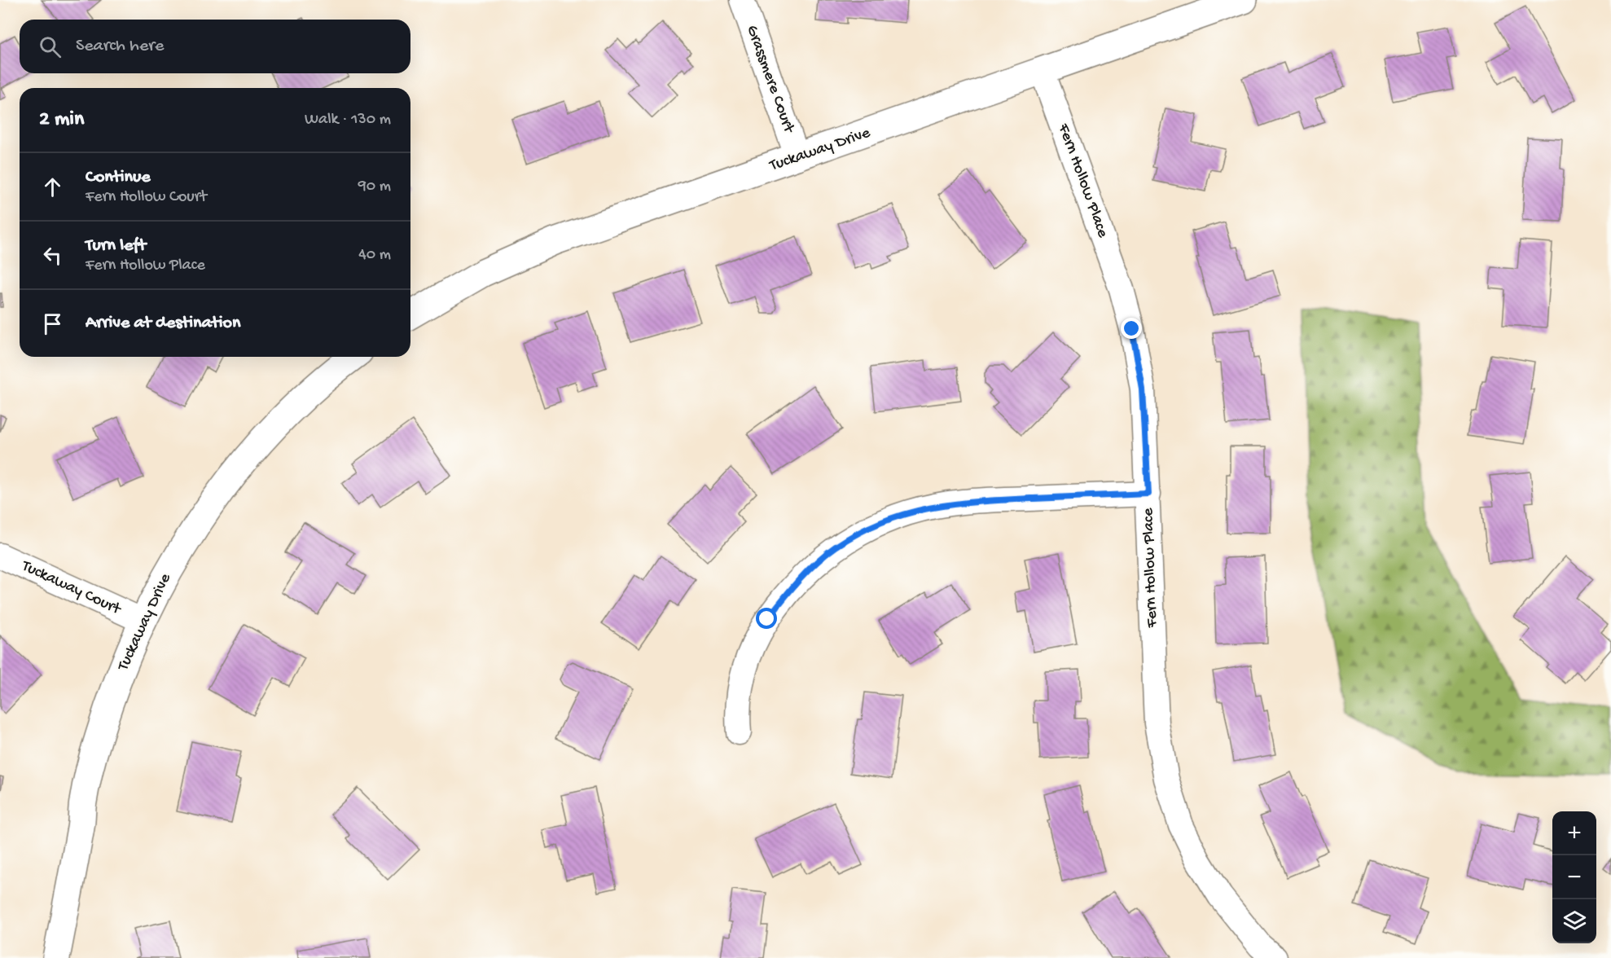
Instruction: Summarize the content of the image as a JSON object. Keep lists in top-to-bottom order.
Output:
{
  "streets": {
    "street": [
      "Grassmere Court",
      "Tuckaway Drive",
      "Fern Hollow Place",
      "Tuckaway Court"
    ]
  },
  "crossings": [
    ["Grassmere Court", "Tuckaway Drive"],
    ["Tuckaway Drive", "Fern Hollow Place"],
    ["Tuckaway Drive", "Tuckaway Court"]
  ],
  "page": {
    "search": "Search here",
    "heading": ["2 min", "Walk · 130 m"],
    "list": [
      ["Continue", "Fern Hollow Court", "90 m"],
      ["Turn left", "Fern Hollow Place", "40 m"],
      "Arrive at destination"
    ],
    "map_buttons": ["+", "−"]
  }
}
